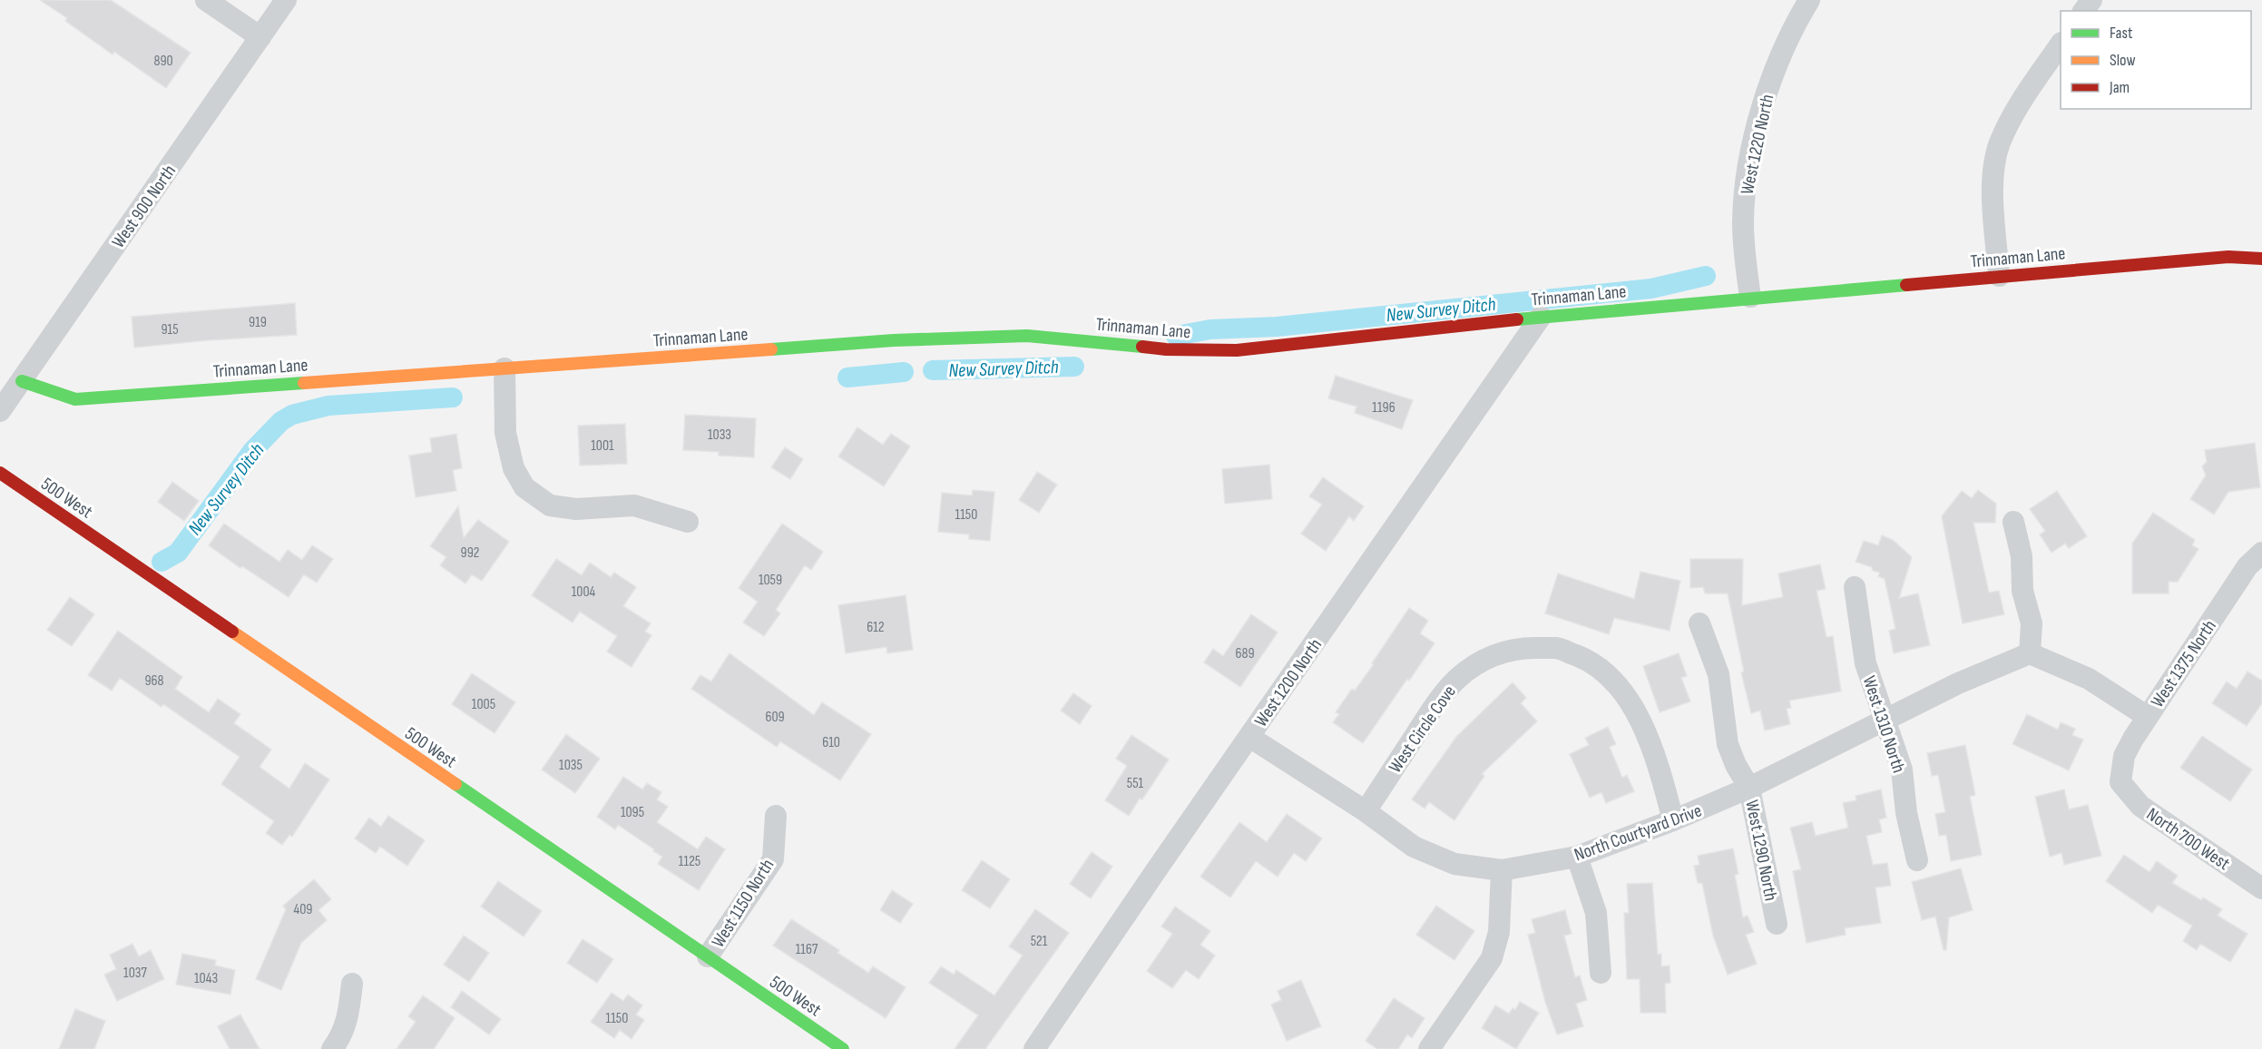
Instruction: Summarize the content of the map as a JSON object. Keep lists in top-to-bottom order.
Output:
{
  "streets": {
    "street": [
      "West 1220 North",
      "West 900 North",
      "Trinnaman Lane",
      "500 West",
      "West 1375 North",
      "West 1200 North",
      "West 1310 North",
      "West Circle Cove",
      "North Courtyard Drive",
      "North 700 West",
      "West 1290 North",
      "West 1150 North"
    ]
  },
  "crossings": [
    ["West 1220 North", "Trinnaman Lane"],
    ["West 900 North", "Trinnaman Lane"],
    ["Trinnaman Lane", "West 1200 North"],
    ["500 West", "West 1150 North"],
    ["West 1375 North", "North 700 West"],
    ["West 1200 North", "North Courtyard Drive"],
    ["West 1310 North", "North Courtyard Drive"],
    ["West Circle Cove", "North Courtyard Drive"],
    ["North Courtyard Drive", "West 1290 North"]
  ],
  "water": ["New Survey Ditch"],
  "house_numbers": [
    "890",
    "919",
    "915",
    "1196",
    "1033",
    "1001",
    "1150",
    "992",
    "1059",
    "1004",
    "612",
    "689",
    "968",
    "1005",
    "609",
    "610",
    "1035",
    "551",
    "1095",
    "1125",
    "409",
    "521",
    "1167",
    "1037",
    "1043",
    "1150"
  ],
  "legend": ["Fast", "Slow", "Jam"]
}
